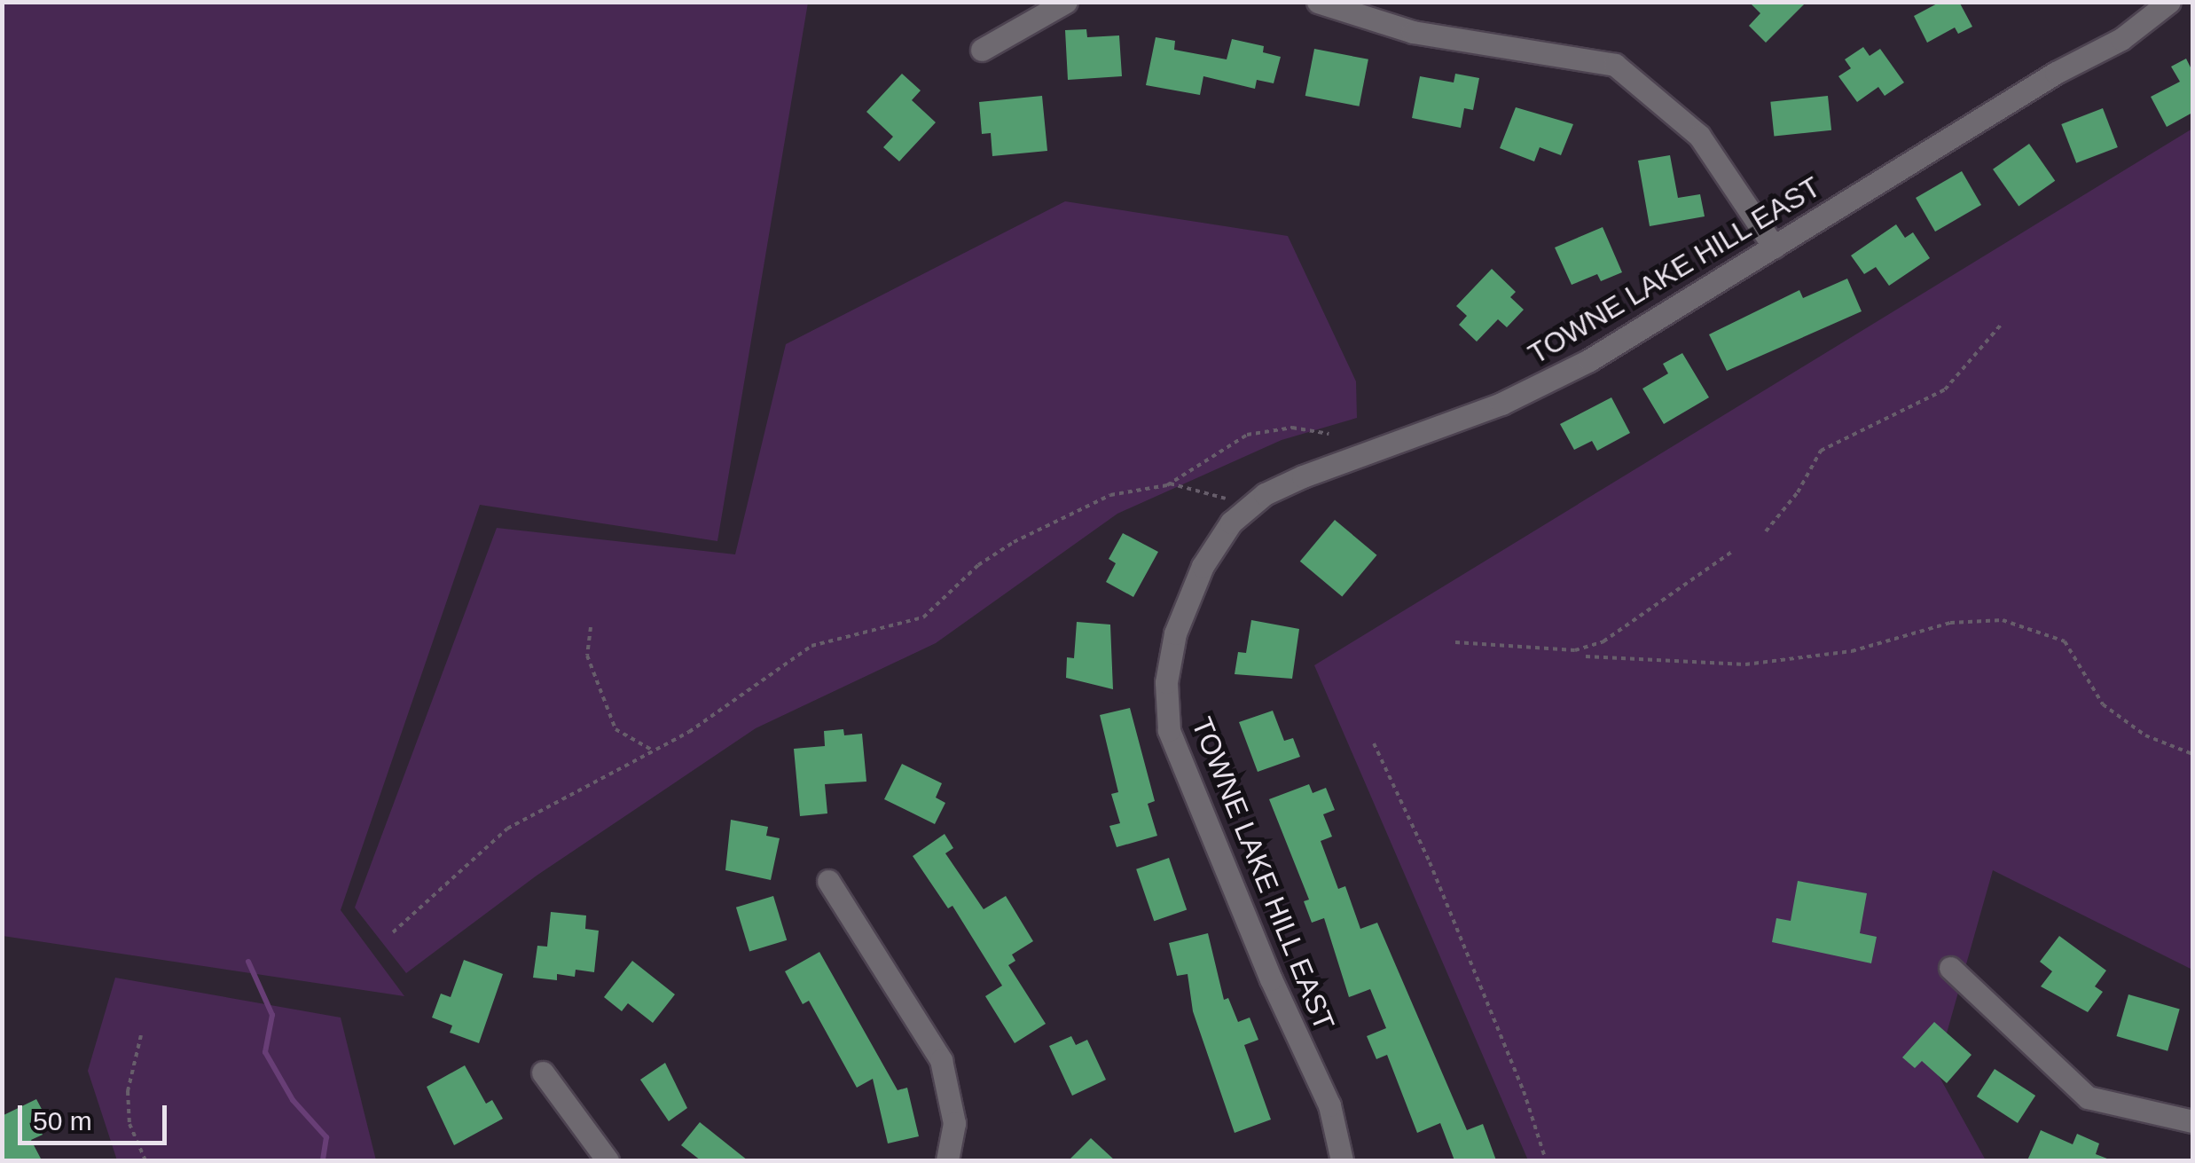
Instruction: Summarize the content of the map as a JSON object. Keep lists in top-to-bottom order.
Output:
{
  "streets": {
    "street": ["TOWNE LAKE HILL EAST"]
  },
  "scale_bar": "50 m"
}
